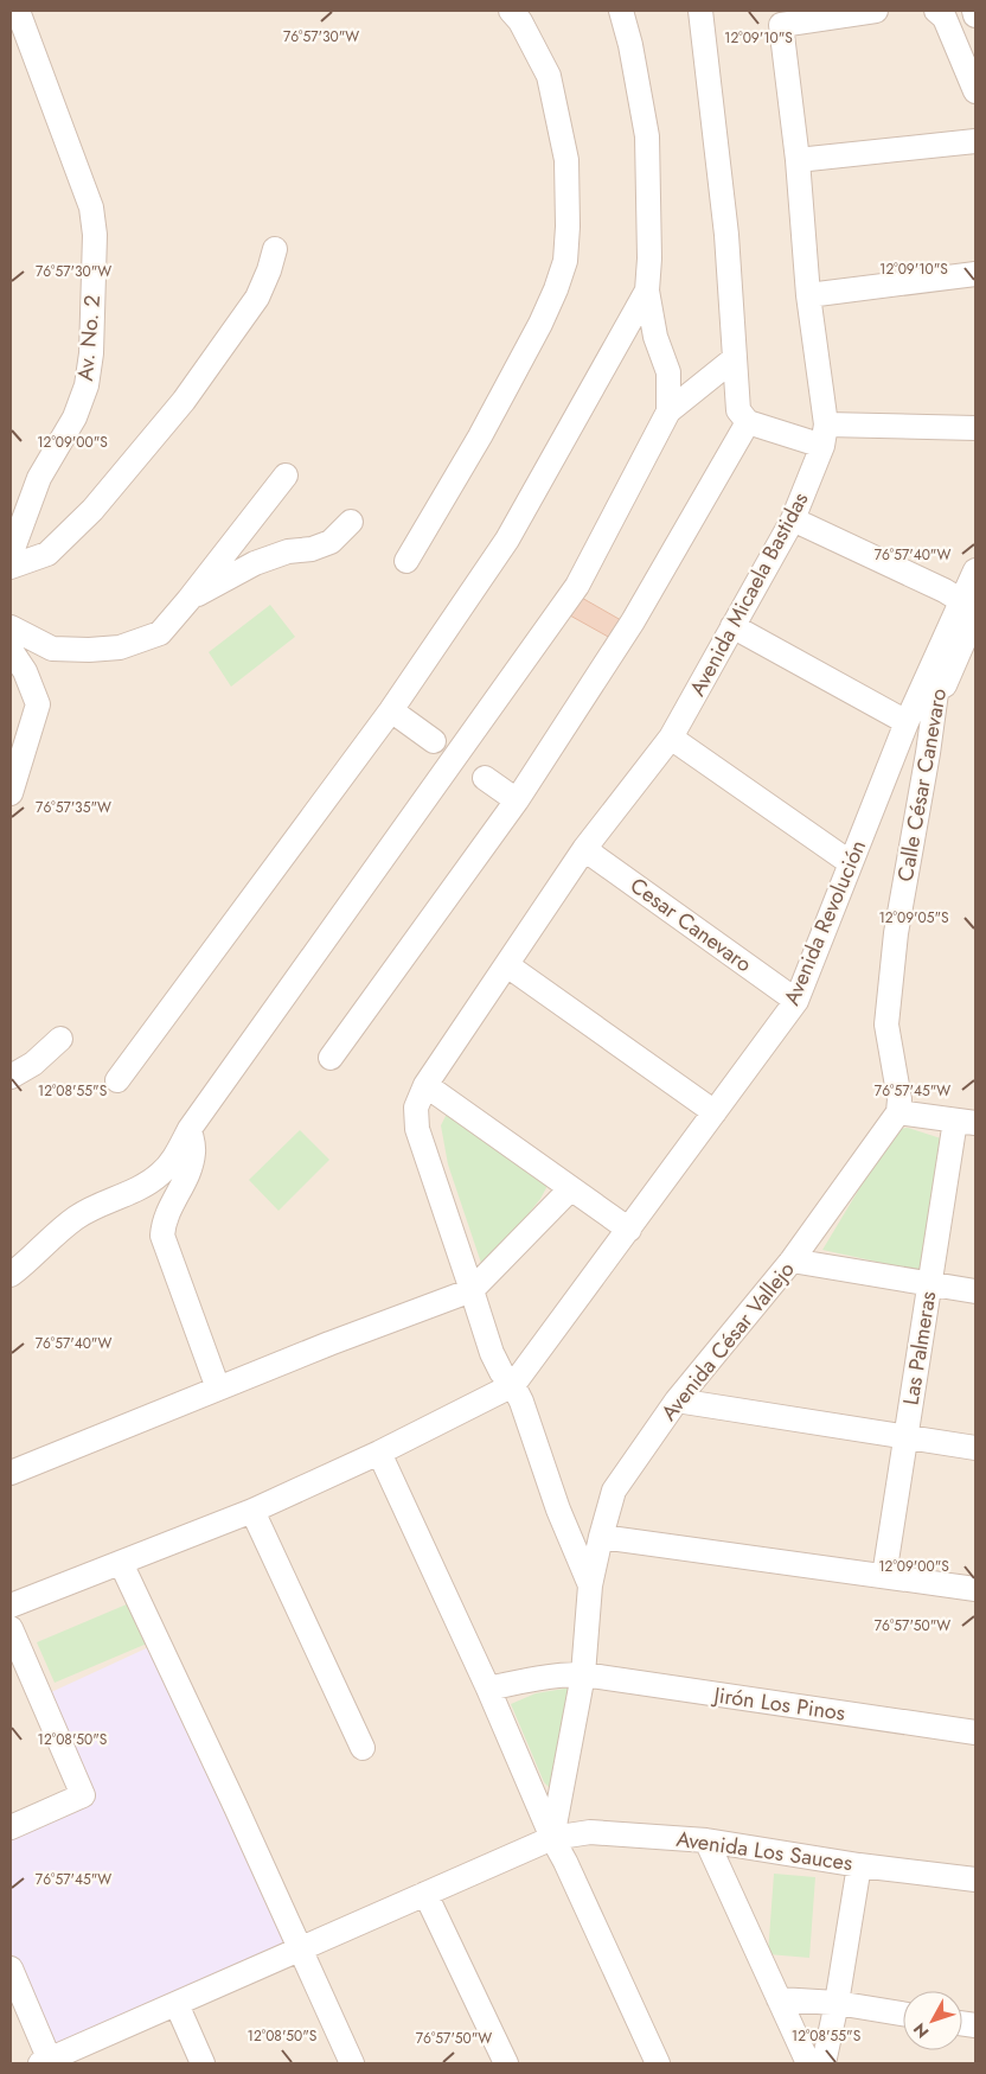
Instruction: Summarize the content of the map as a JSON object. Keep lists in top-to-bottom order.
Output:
{
  "streets": {
    "street": [
      "Av. No. 2",
      "Avenida Micaela Bastidas",
      "Calle César Canevaro",
      "Avenida Revolución",
      "Cesar Canevaro",
      "Avenida César Vallejo",
      "Las Palmeras",
      "Jirón Los Pinos",
      "Avenida Los Sauces"
    ]
  },
  "crossings": [
    ["Avenida Micaela Bastidas", "Avenida Revolución"],
    ["Avenida Micaela Bastidas", "Cesar Canevaro"],
    ["Avenida Micaela Bastidas", "Avenida César Vallejo"],
    ["Calle César Canevaro", "Avenida Revolución"],
    ["Calle César Canevaro", "Avenida César Vallejo"],
    ["Avenida Revolución", "Cesar Canevaro"],
    ["Avenida César Vallejo", "Jirón Los Pinos"],
    ["Avenida César Vallejo", "Avenida Los Sauces"]
  ],
  "north": "bottom left",
  "coordinates": [
    "76°57'30\"W",
    "12°09'10\"S",
    "12°09'00\"S",
    "76°57'40\"W",
    "76°57'35\"W",
    "12°09'05\"S",
    "76°57'45\"W",
    "12°08'55\"S",
    "76°57'50\"W",
    "12°08'50\"S"
  ]
}
